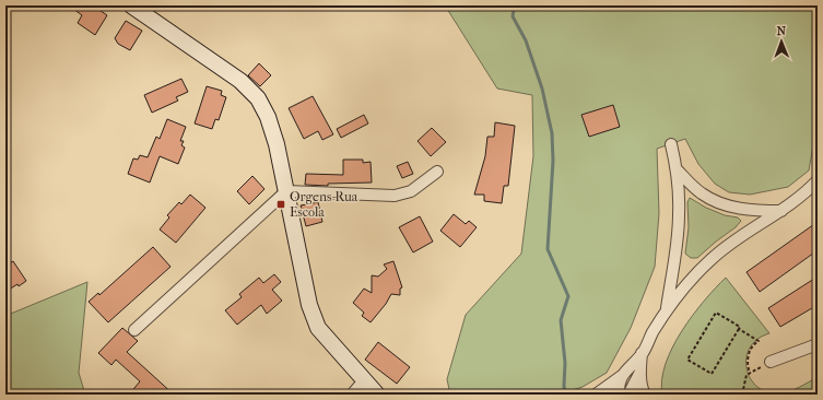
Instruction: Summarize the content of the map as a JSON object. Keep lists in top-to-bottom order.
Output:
{
  "places": {
    "transit": ["Orgens-Rua Escola"]
  },
  "north": "top"
}
